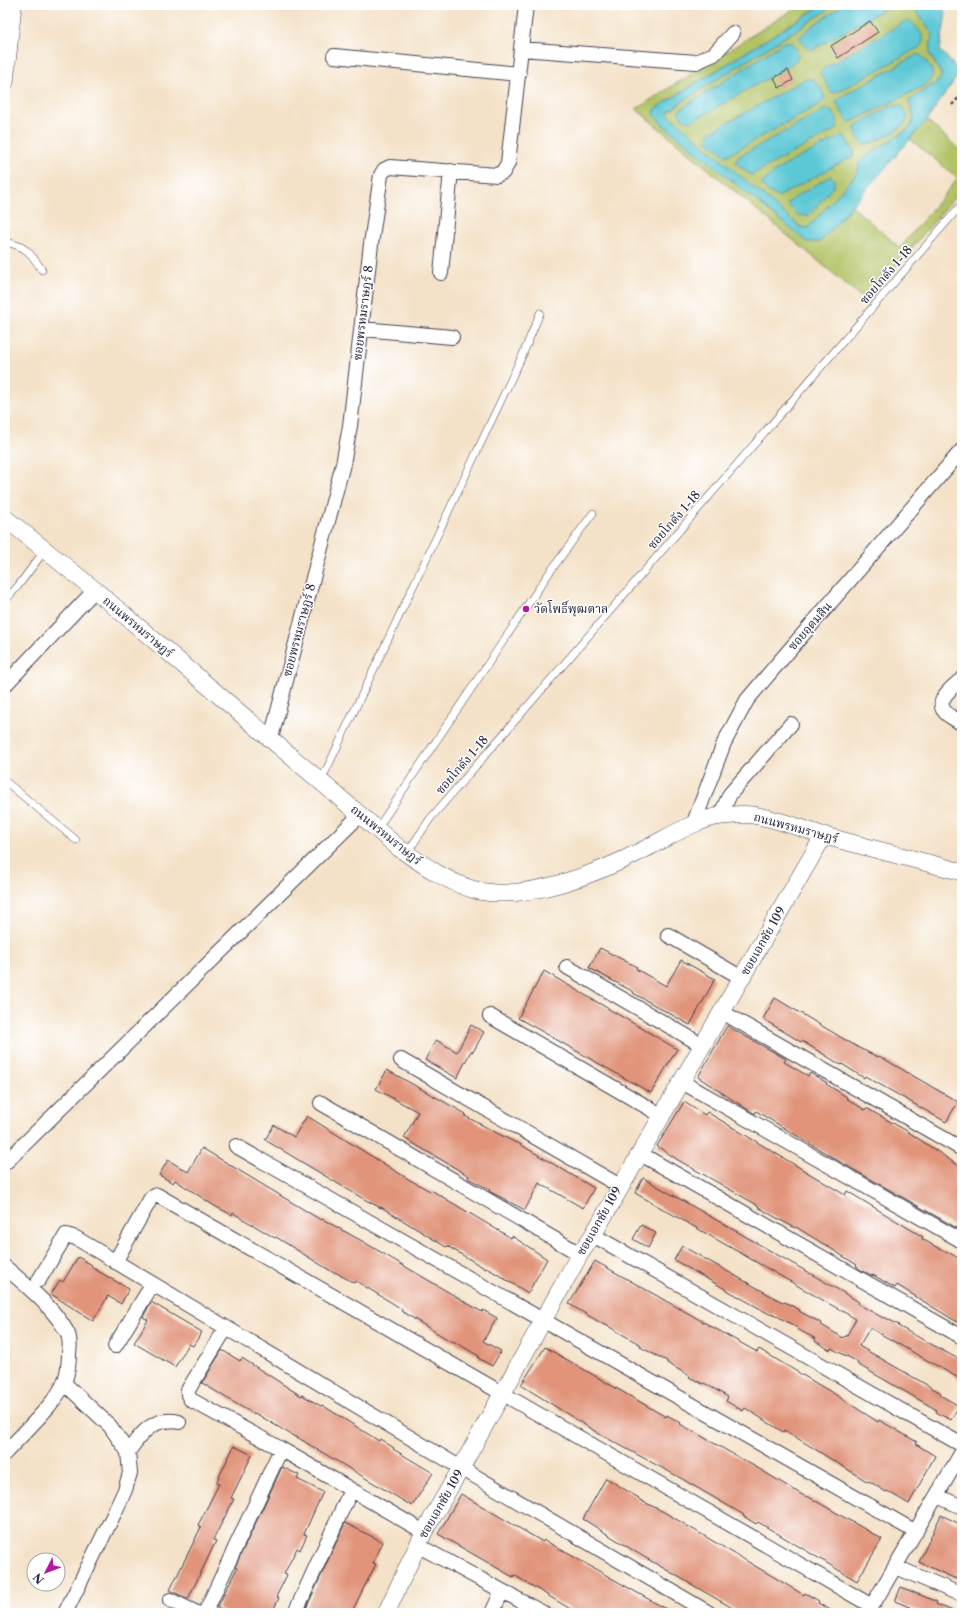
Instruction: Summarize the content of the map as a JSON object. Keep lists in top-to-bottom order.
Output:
{
  "streets": {
    "street": [
      "ซอยพรหมราษฎร์ 8",
      "ซอยอุดมสิน",
      "ถนนพรหมราษฎร์",
      "ซอยเอกชัย 109"
    ],
    "lane": ["ซอยโกดัง 1-18"]
  },
  "crossings": [
    ["ซอยโกดัง 1-18", "ถนนพรหมราษฎร์"],
    ["ซอยพรหมราษฎร์ 8", "ถนนพรหมราษฎร์"],
    ["ซอยอุดมสิน", "ถนนพรหมราษฎร์"],
    ["ถนนพรหมราษฎร์", "ซอยเอกชัย 109"]
  ],
  "places": ["วัดโพธิ์พุฒตาล"],
  "north": "bottom left"
}
